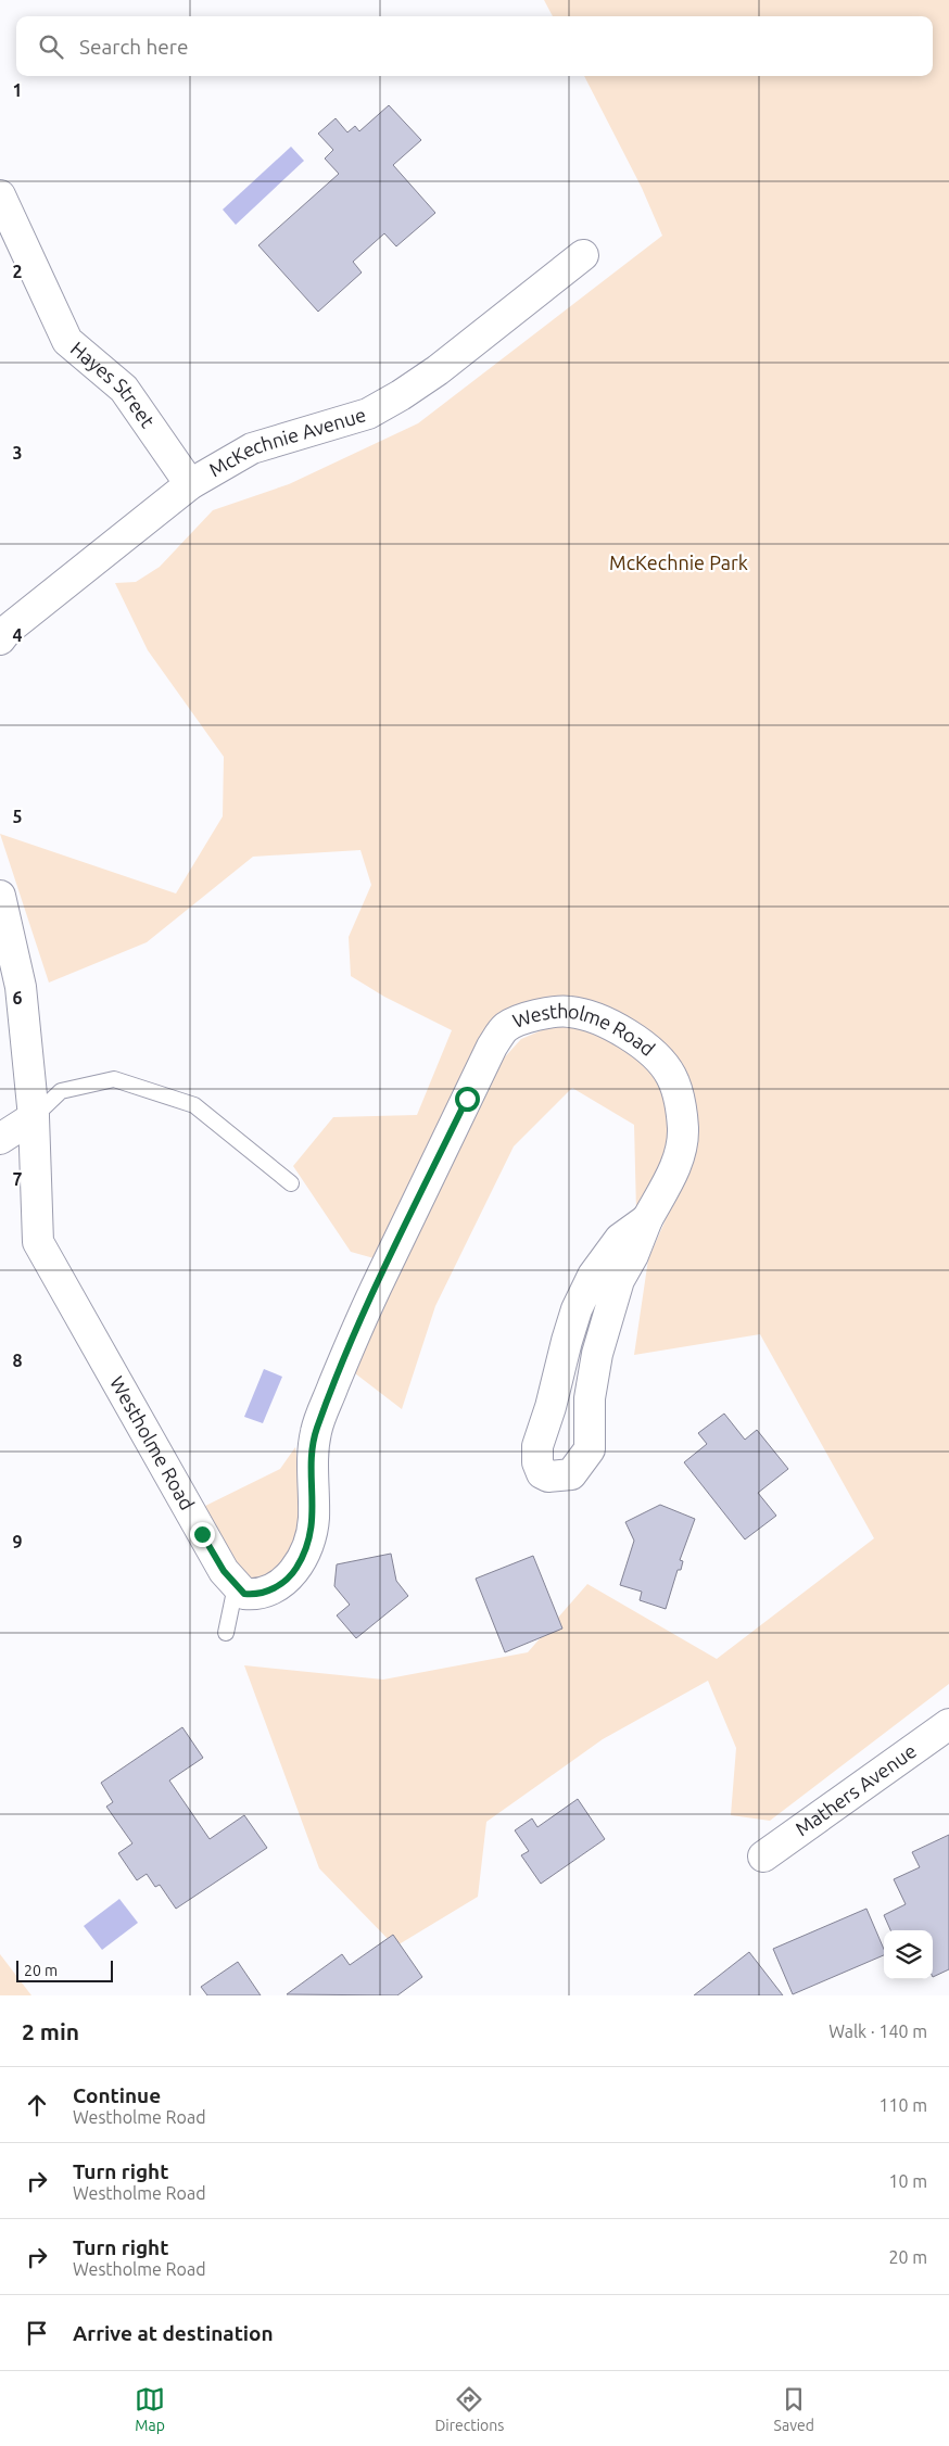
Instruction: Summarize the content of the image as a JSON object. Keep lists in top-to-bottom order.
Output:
{
  "streets": {
    "street": [
      "Hayes Street",
      "McKechnie Avenue",
      "Westholme Road",
      "Mathers Avenue"
    ]
  },
  "crossings": [
    ["Hayes Street", "McKechnie Avenue"]
  ],
  "parks": ["McKechnie Park"],
  "scale_bar": "20 m",
  "page": {
    "search": "Search here",
    "scale": "20 m",
    "heading": ["2 min", "Walk · 140 m"],
    "list": [
      ["Continue", "Westholme Road", "110 m"],
      ["Turn right", "Westholme Road", "10 m"],
      ["Turn right", "Westholme Road", "20 m"],
      "Arrive at destination"
    ],
    "nav": ["Map", "Directions", "Saved"]
  },
  "grid": {
    "rows": [
      "1",
      "2",
      "3",
      "4",
      "5",
      "6",
      "7",
      "8",
      "9"
    ]
  }
}
